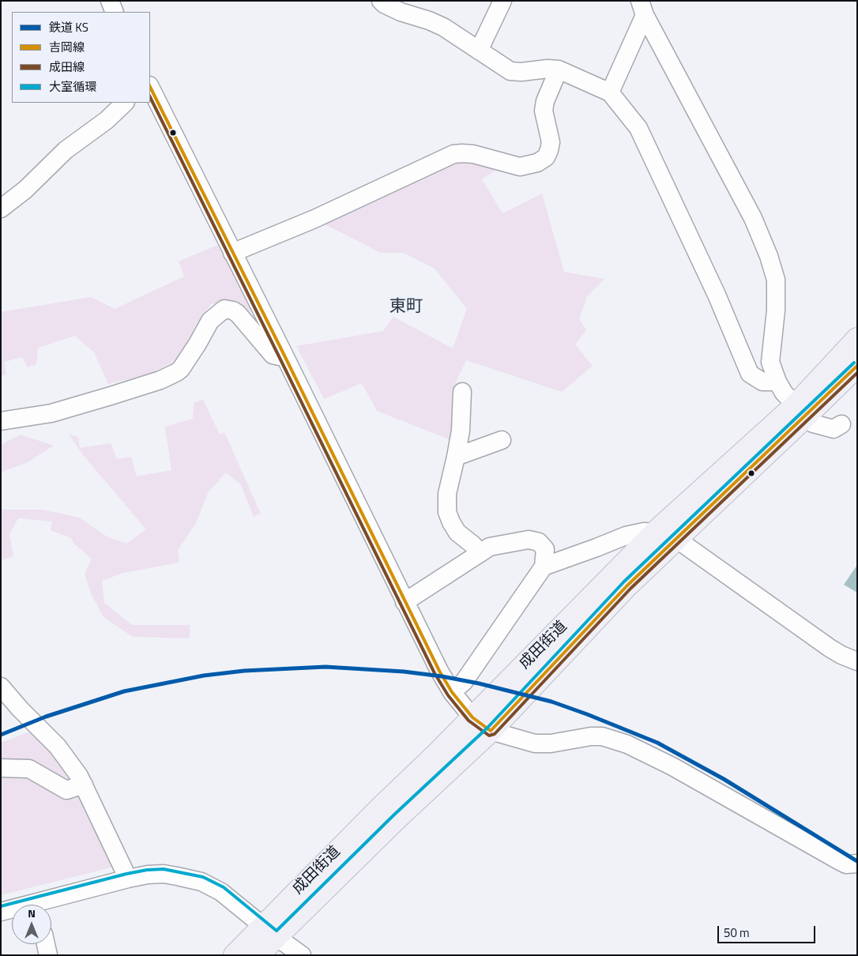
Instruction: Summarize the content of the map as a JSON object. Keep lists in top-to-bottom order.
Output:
{
  "streets": {
    "highway": ["成田街道"]
  },
  "districts": ["東町"],
  "lines": [
    "transit line 吉岡線",
    "transit line 成田線",
    "transit line 大室循環",
    "rail line KS"
  ],
  "legend": [
    "鉄道 KS",
    "吉岡線",
    "成田線",
    "大室循環"
  ],
  "scale_bar": "50 m",
  "north": "top"
}
